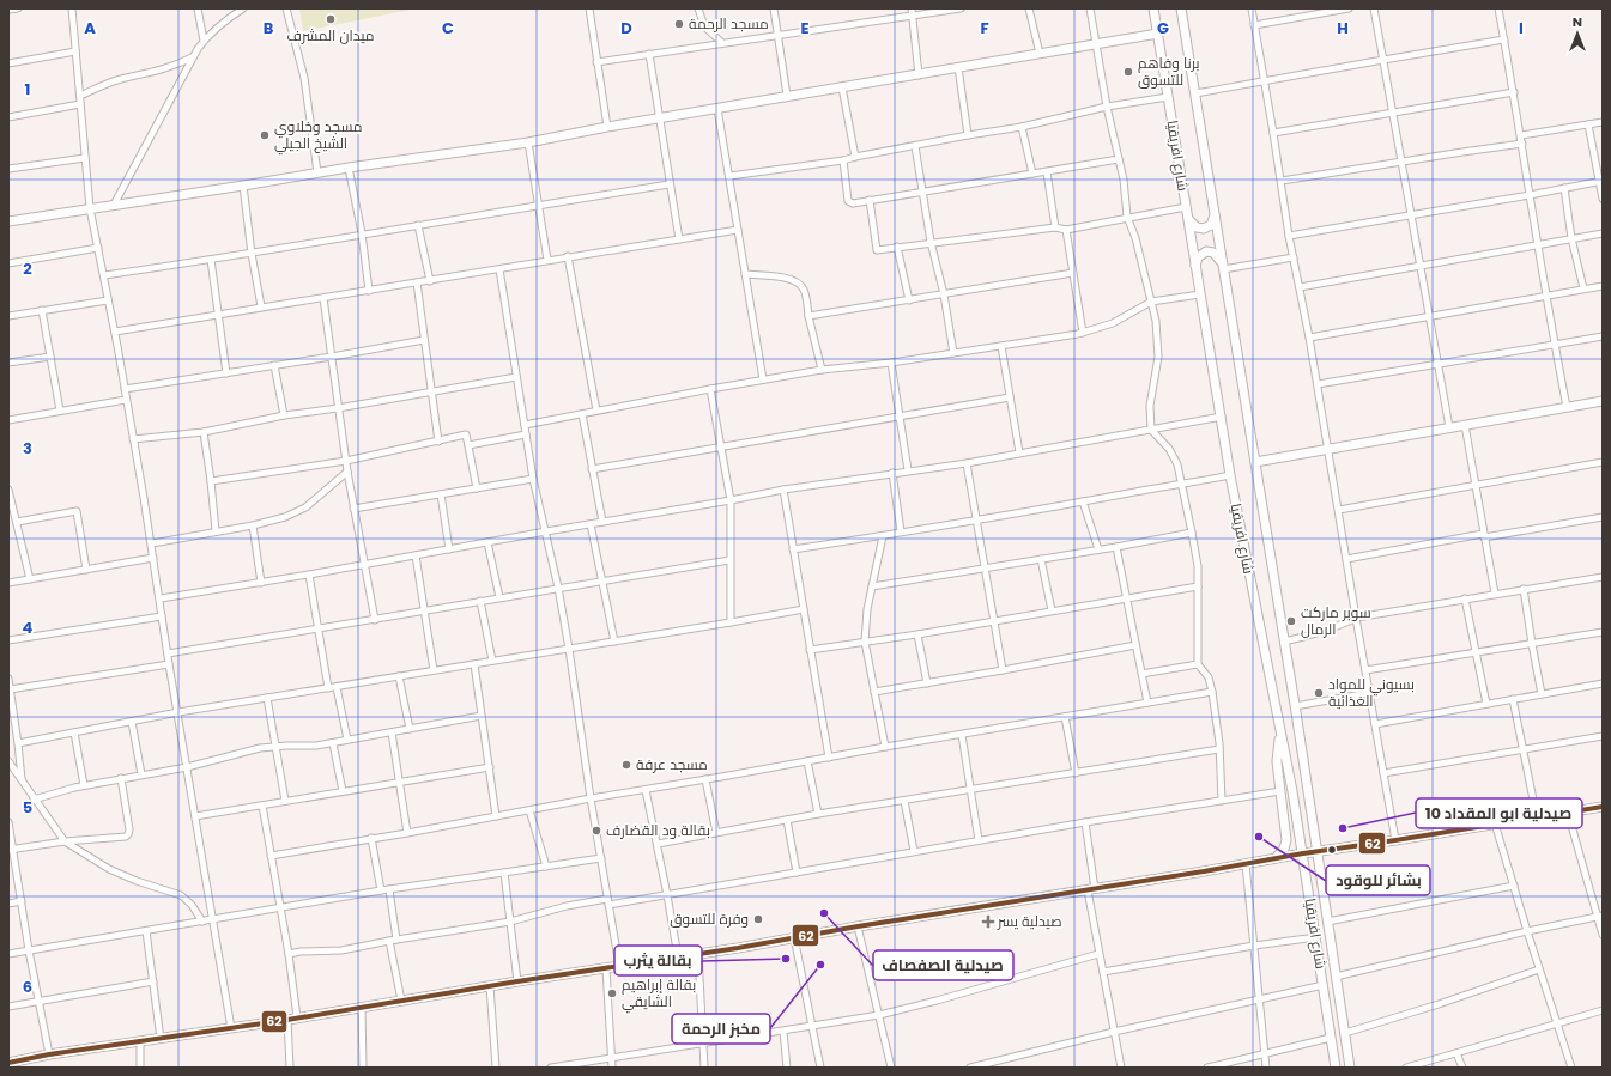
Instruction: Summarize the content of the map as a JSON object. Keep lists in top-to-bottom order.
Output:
{
  "streets": {
    "street": ["شارع افريقيا"]
  },
  "places": {
    "other": [
      "ميدان المشرف",
      "مسجد الرحمة",
      "برنا وفاهم للتسوق",
      "مسجد وخلاوي الشيخ الجيلي",
      "سوبر ماركت الرمال",
      "بسيوني للمواد الغذائية",
      "مسجد عرفة",
      "صيدلية ابو المقداد 10",
      "بقالة ود القضارف",
      "بشائر للوقود",
      "صيدلية الصفصاف",
      "وفرة للتسوق",
      "بقالة يثرب",
      "مخبز الرحمة",
      "بقالة إبراهيم الشايقي"
    ],
    "health": ["صيدلية يسر"]
  },
  "lines": ["transit line 62"],
  "north": "top",
  "grid": {
    "columns": [
      "A",
      "B",
      "C",
      "D",
      "E",
      "F",
      "G",
      "H",
      "I"
    ],
    "rows": [
      "1",
      "2",
      "3",
      "4",
      "5",
      "6"
    ]
  }
}
